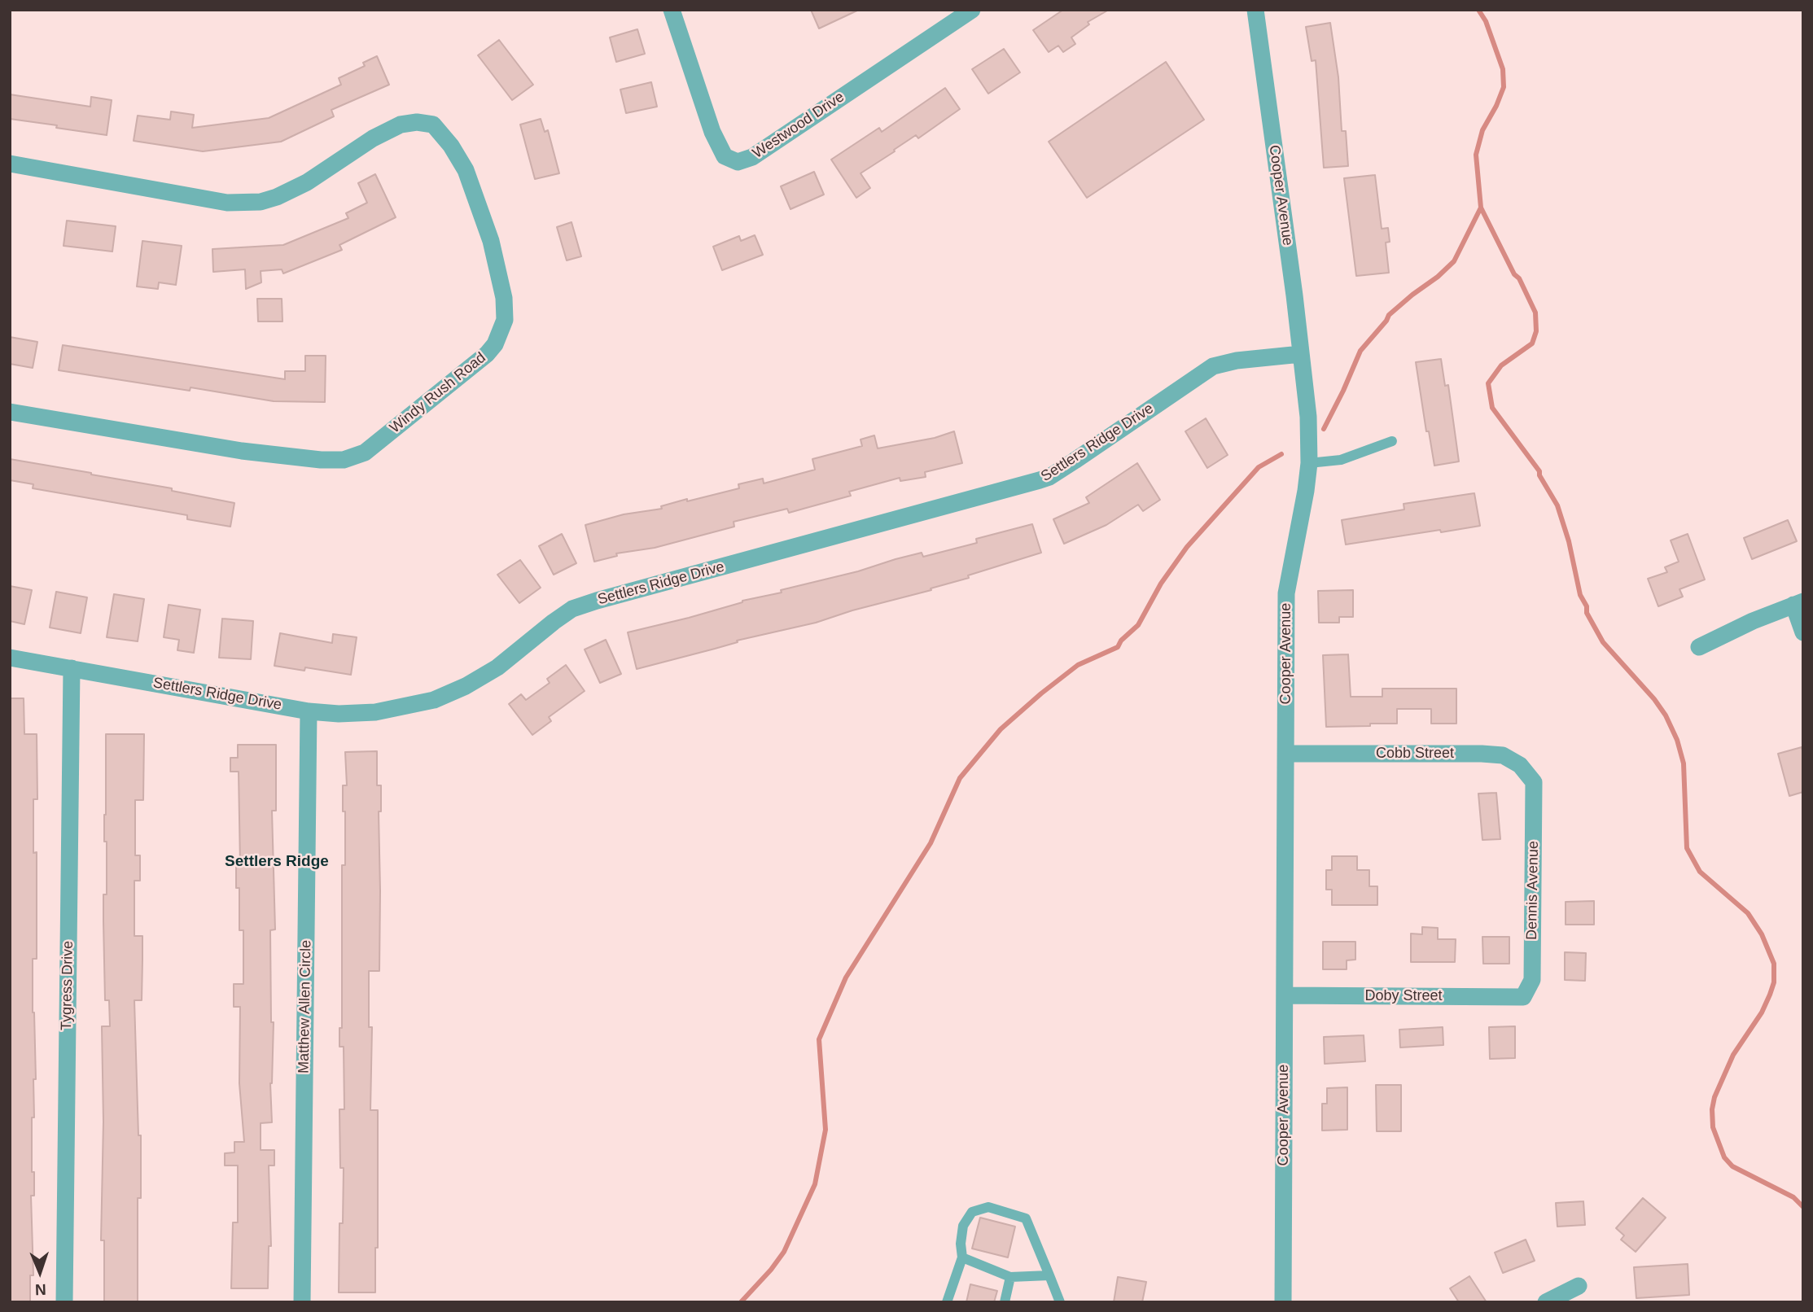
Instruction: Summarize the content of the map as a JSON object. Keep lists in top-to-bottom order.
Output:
{
  "streets": {
    "street": [
      "Westwood Drive",
      "Cooper Avenue",
      "Windy Rush Road",
      "Settlers Ridge Drive",
      "Cobb Street",
      "Dennis Avenue",
      "Tygress Drive",
      "Doby Street",
      "Matthew Allen Circle"
    ]
  },
  "crossings": [
    ["Cooper Avenue", "Settlers Ridge Drive"],
    ["Cooper Avenue", "Cobb Street"],
    ["Cooper Avenue", "Doby Street"],
    ["Settlers Ridge Drive", "Tygress Drive"],
    ["Settlers Ridge Drive", "Matthew Allen Circle"],
    ["Cobb Street", "Dennis Avenue"],
    ["Dennis Avenue", "Doby Street"]
  ],
  "districts": ["Settlers Ridge"],
  "north": "bottom"
}
